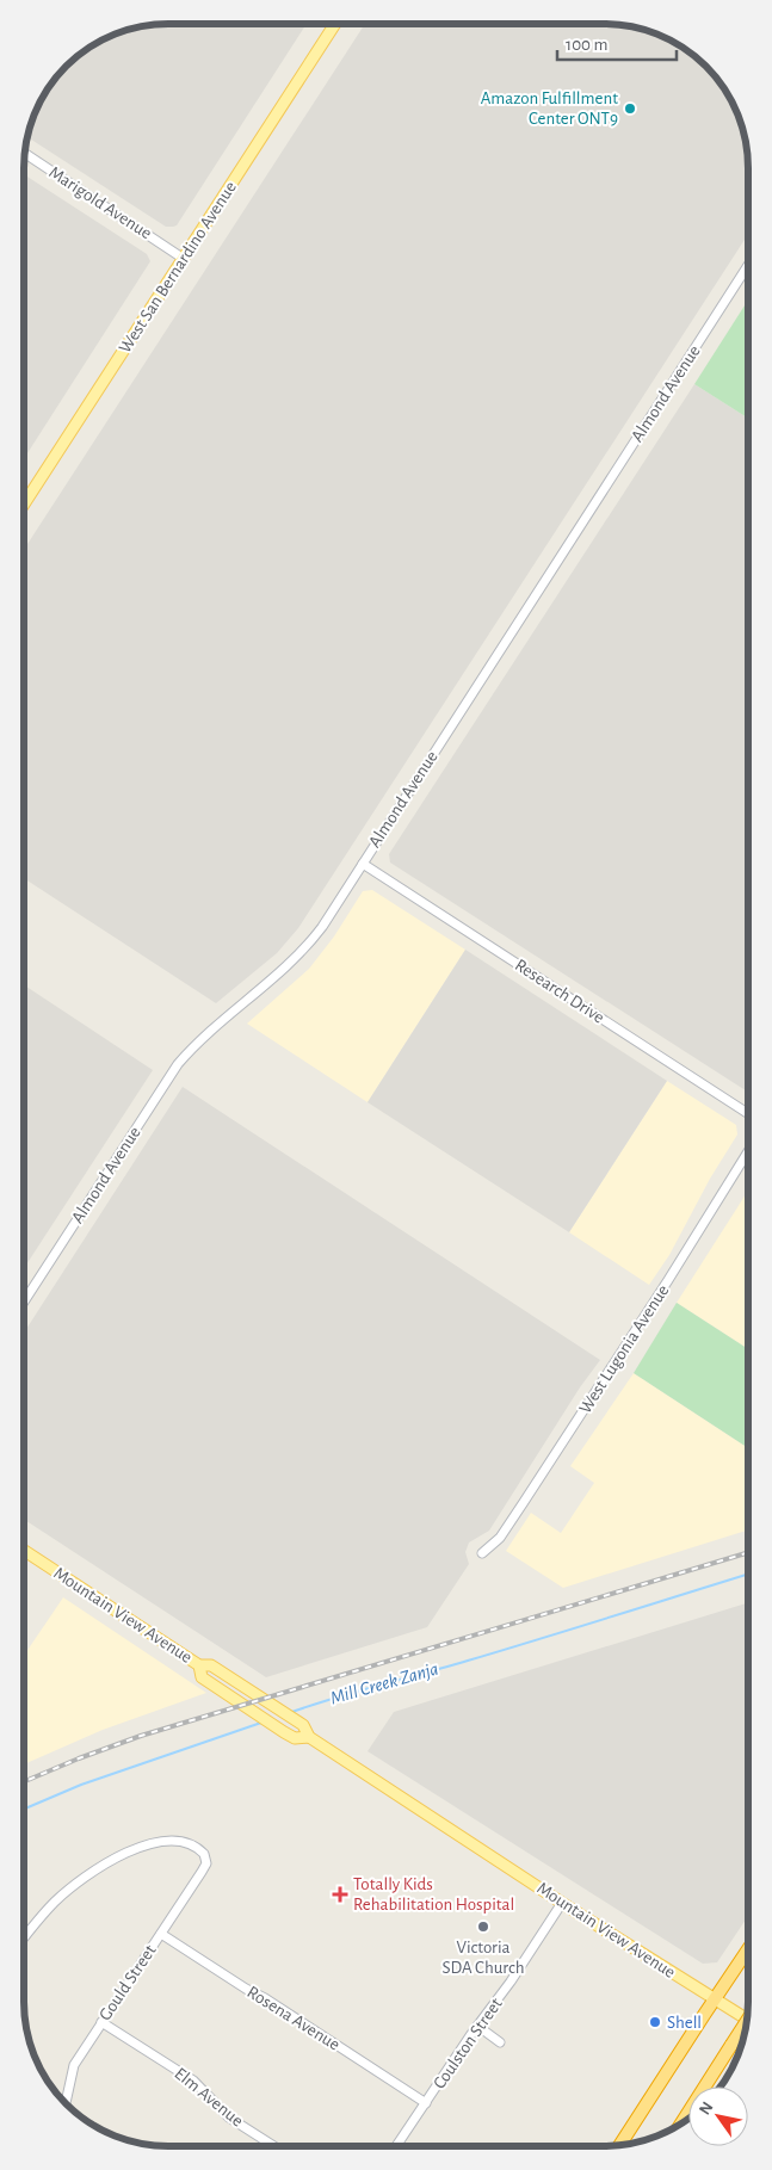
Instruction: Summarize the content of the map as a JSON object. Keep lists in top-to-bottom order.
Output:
{
  "streets": {
    "main road": ["West San Bernardino Avenue", "Mountain View Avenue"],
    "street": [
      "Marigold Avenue",
      "Almond Avenue",
      "Research Drive",
      "West Lugonia Avenue",
      "Gould Street",
      "Rosena Avenue",
      "Coulston Street",
      "Elm Avenue"
    ]
  },
  "crossings": [
    ["Marigold Avenue", "West San Bernardino Avenue"],
    ["Almond Avenue", "Research Drive"],
    ["Mountain View Avenue", "Coulston Street"],
    ["Gould Street", "Rosena Avenue"],
    ["Gould Street", "Elm Avenue"],
    ["Rosena Avenue", "Coulston Street"]
  ],
  "water": ["Mill Creek Zanja"],
  "places": {
    "other": ["Amazon Fulfillment Center ONT9", "Victoria SDA Church", "Shell"],
    "health": ["Totally Kids Rehabilitation Hospital"]
  },
  "scale_bar": "100 m",
  "north": "top left"
}
